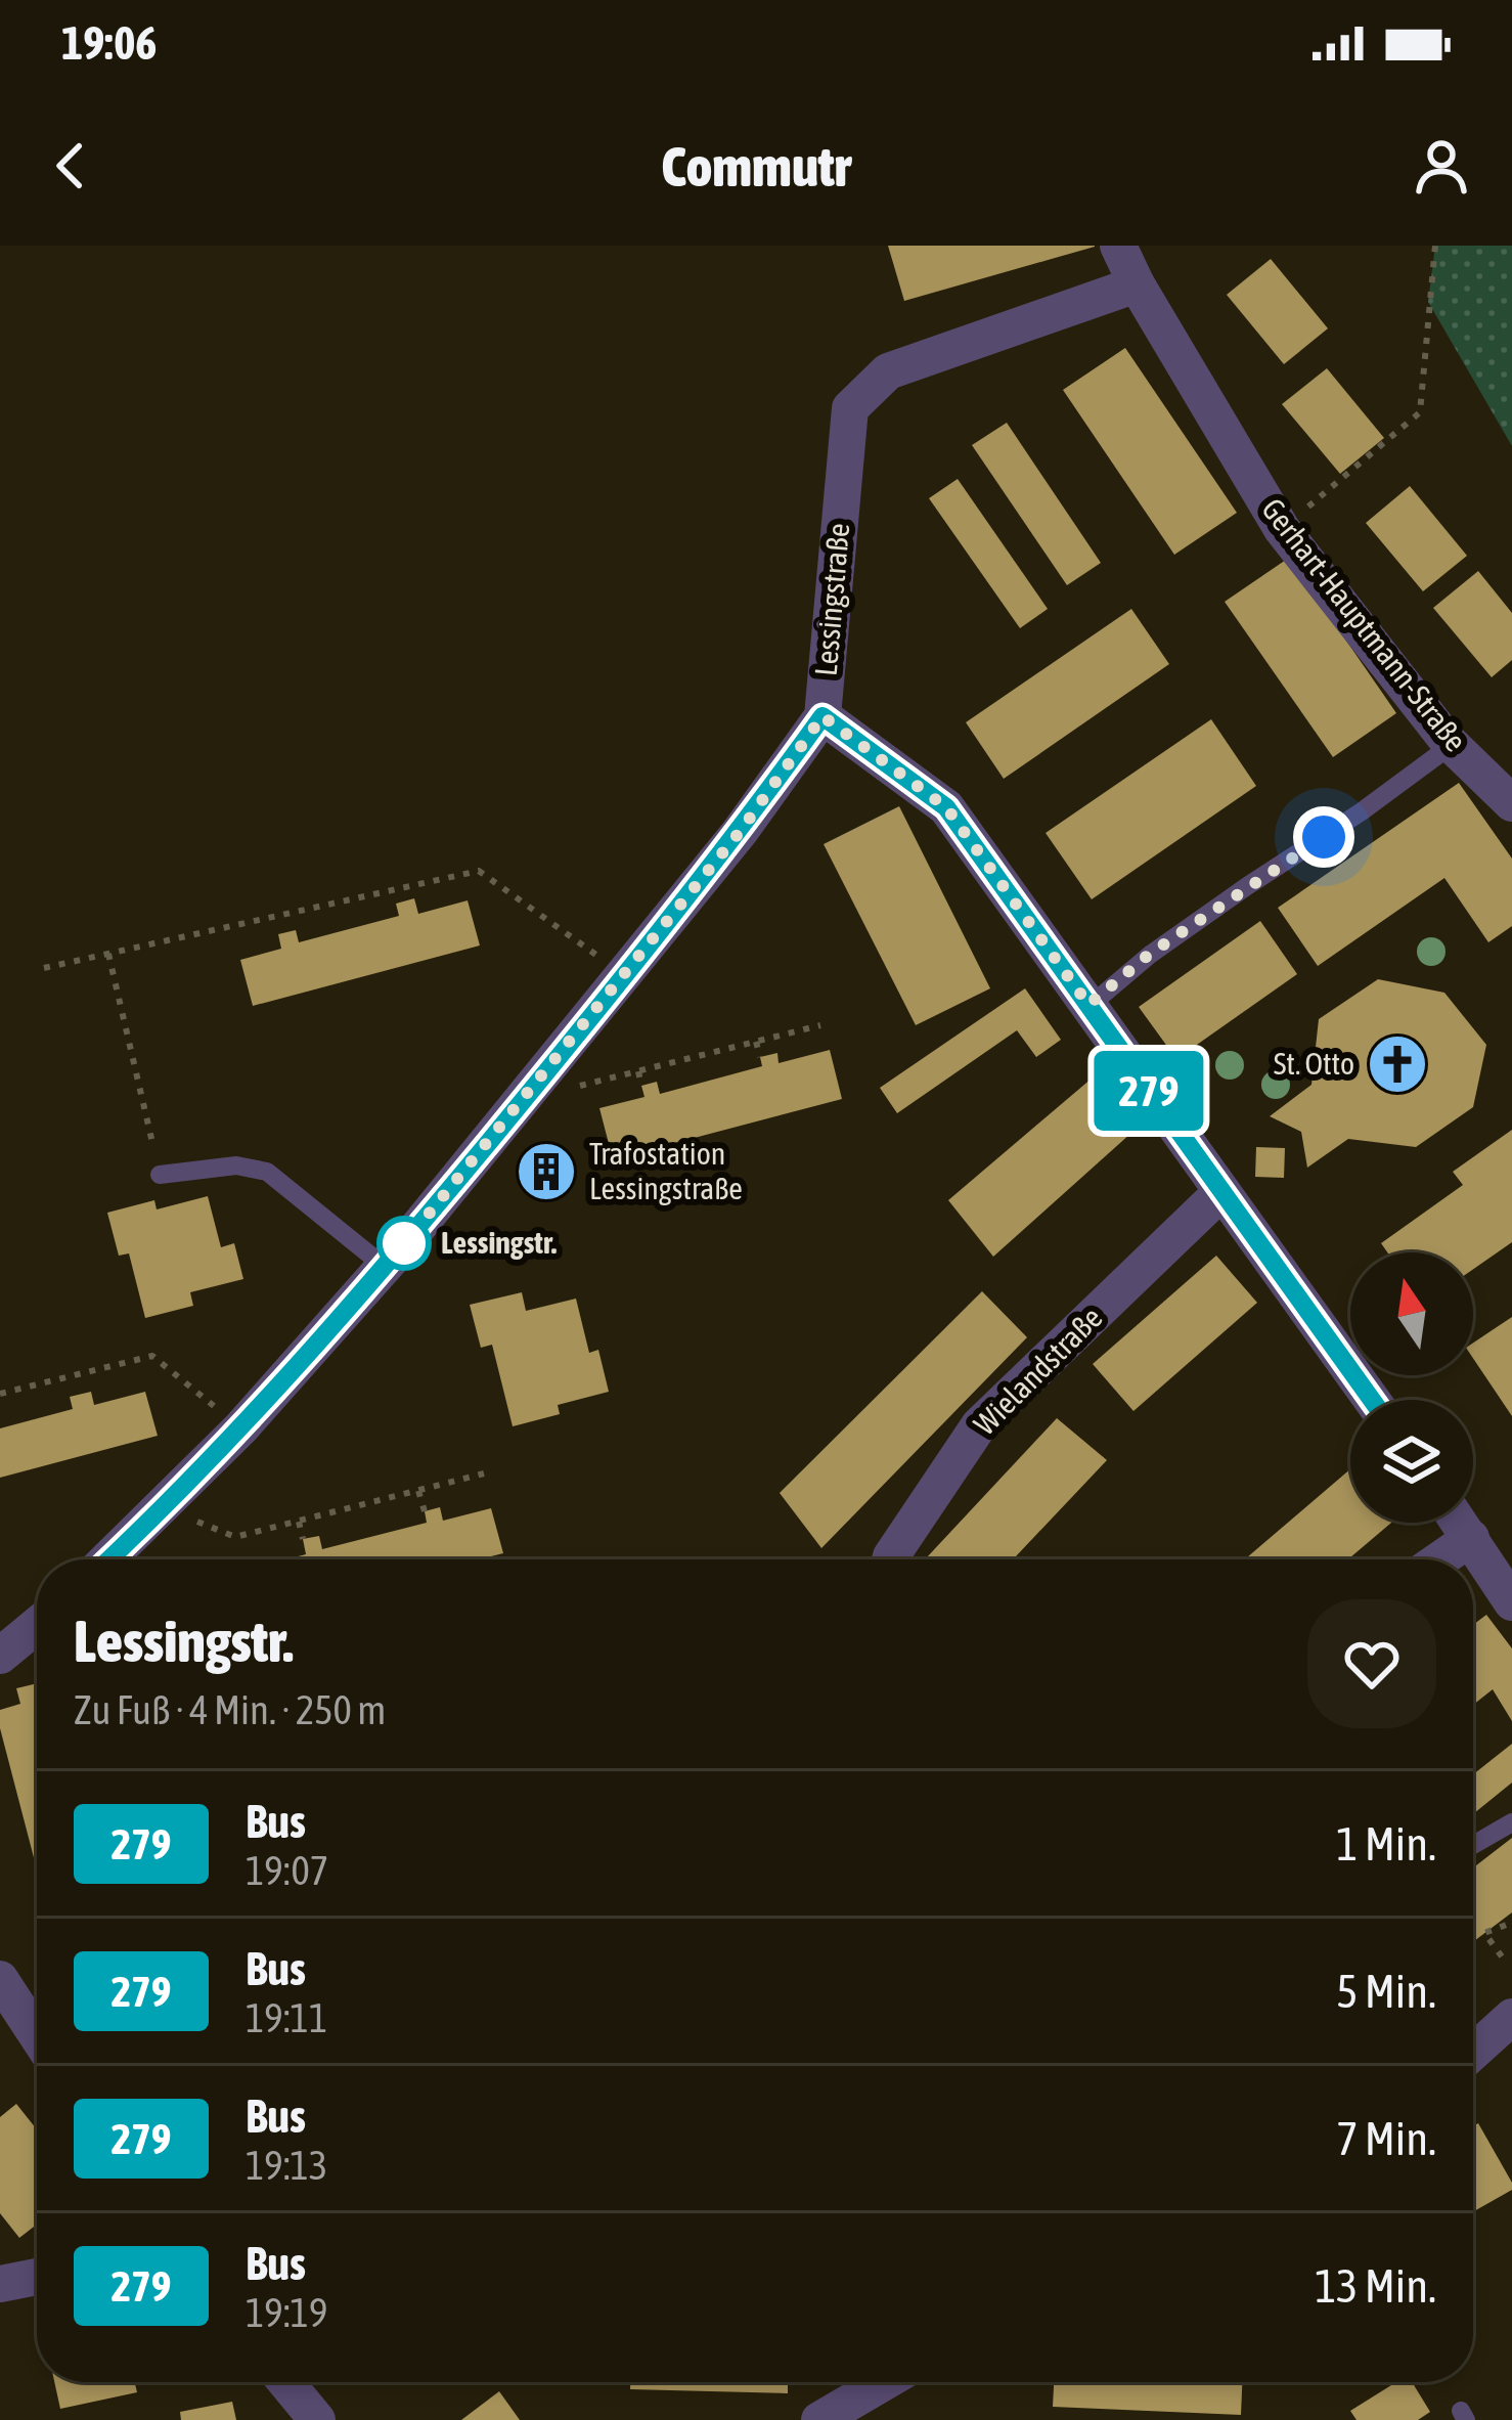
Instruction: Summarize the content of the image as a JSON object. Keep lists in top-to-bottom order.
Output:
{
  "streets": {
    "street": ["Lessingstraße", "Gerhart-Hauptmann-Straße", "Wielandstraße"]
  },
  "crossings": [
    ["Lessingstraße", "Gerhart-Hauptmann-Straße"]
  ],
  "places": {
    "church": ["St. Otto"],
    "building": ["Trafostation Lessingstraße"],
    "other": ["Lessingstr."]
  },
  "lines": ["bus line 279"],
  "north": "top",
  "page": {
    "status": "19:06",
    "header": "Commutr",
    "on_map": "279",
    "heading": ["Lessingstr.", "Zu Fuß · 4 Min. · 250 m"],
    "list": [
      {
        "mark": "279",
        "name": "Bus",
        "note": "19:07",
        "value": "1 Min."
      },
      {
        "mark": "279",
        "name": "Bus",
        "note": "19:11",
        "value": "5 Min."
      },
      {
        "mark": "279",
        "name": "Bus",
        "note": "19:13",
        "value": "7 Min."
      },
      {
        "mark": "279",
        "name": "Bus",
        "note": "19:19",
        "value": "13 Min."
      }
    ]
  }
}
